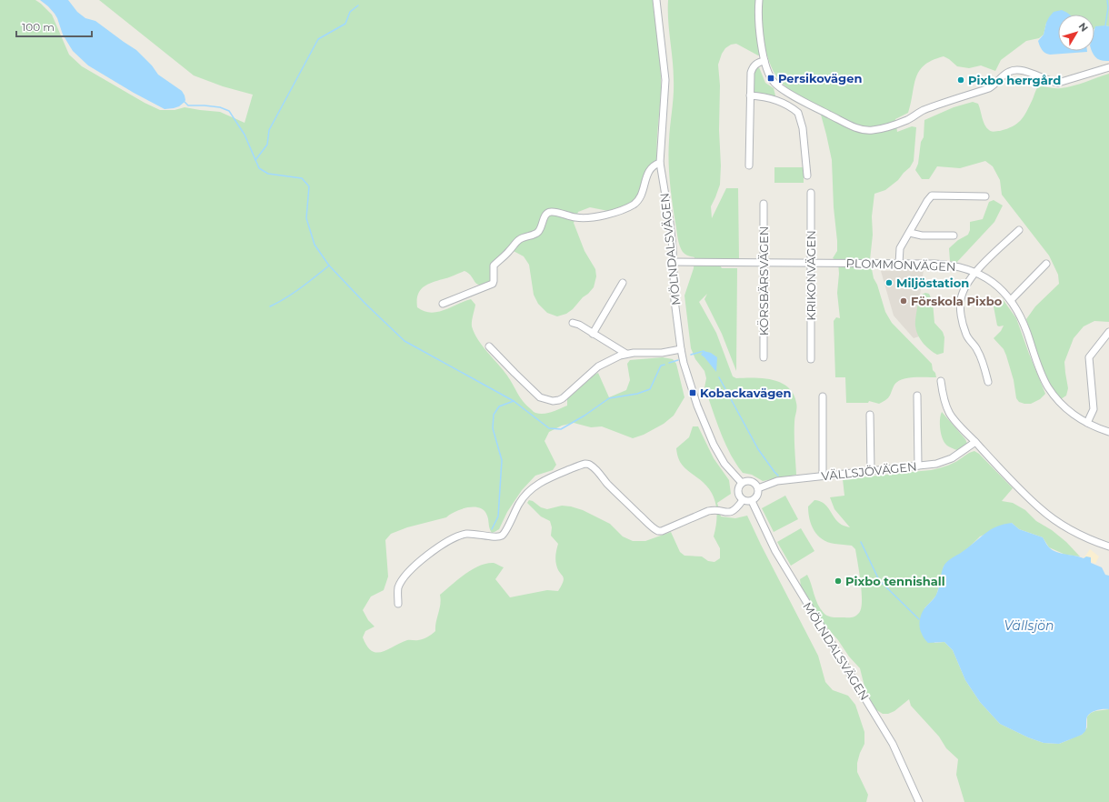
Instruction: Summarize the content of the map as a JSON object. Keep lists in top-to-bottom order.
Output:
{
  "streets": {
    "street": [
      "MÖLNDALSVÄGEN",
      "PLOMMONVÄGEN",
      "KRIKONVÄGEN",
      "KÖRSBÄRSVÄGEN",
      "VÄLLSJÖVÄGEN"
    ]
  },
  "crossings": [
    ["MÖLNDALSVÄGEN", "PLOMMONVÄGEN"],
    ["MÖLNDALSVÄGEN", "VÄLLSJÖVÄGEN"],
    ["PLOMMONVÄGEN", "KRIKONVÄGEN"],
    ["PLOMMONVÄGEN", "KÖRSBÄRSVÄGEN"]
  ],
  "water": ["Vällsjön"],
  "places": {
    "transit": ["Persikovägen", "Kobackavägen"],
    "other": [
      "Pixbo herrgård",
      "Miljöstation",
      "Förskola Pixbo",
      "Pixbo tennishall"
    ]
  },
  "scale_bar": "100 m",
  "north": "top right"
}
